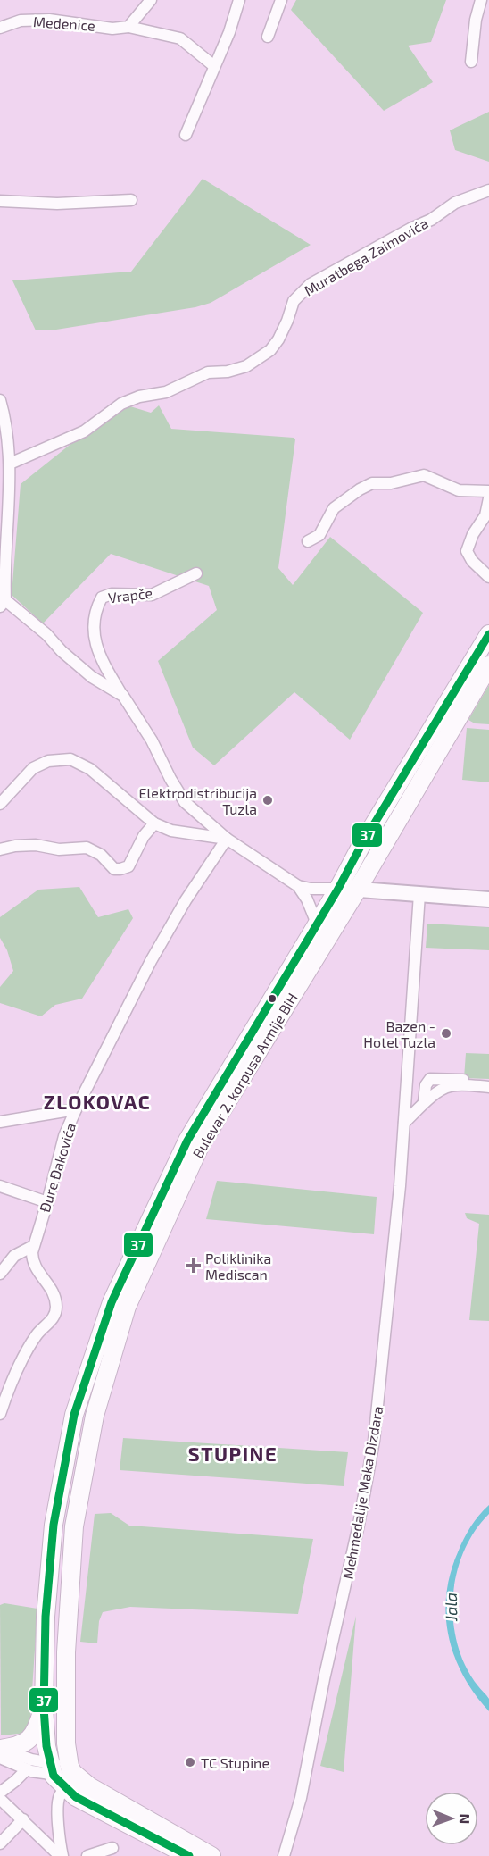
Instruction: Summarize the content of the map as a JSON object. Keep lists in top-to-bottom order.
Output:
{
  "streets": {
    "main road": ["Bulevar 2. korpusa Armije BiH"],
    "street": [
      "Medenice",
      "Muratbega Zaimovića",
      "Vrapče",
      "Đure Đakovića",
      "Mehmedalije Maka Dizdara"
    ]
  },
  "crossings": [
    ["Muratbega Zaimovića", "Vrapče"],
    ["Vrapče", "Đure Đakovića"]
  ],
  "districts": ["ZLOKOVAC", "STUPINE"],
  "water": ["Jala"],
  "places": {
    "other": ["Elektrodistribucija Tuzla", "Bazen - Hotel Tuzla", "TC Stupine"],
    "health": ["Poliklinika Mediscan"]
  },
  "lines": ["transit line 37"],
  "north": "right"
}
